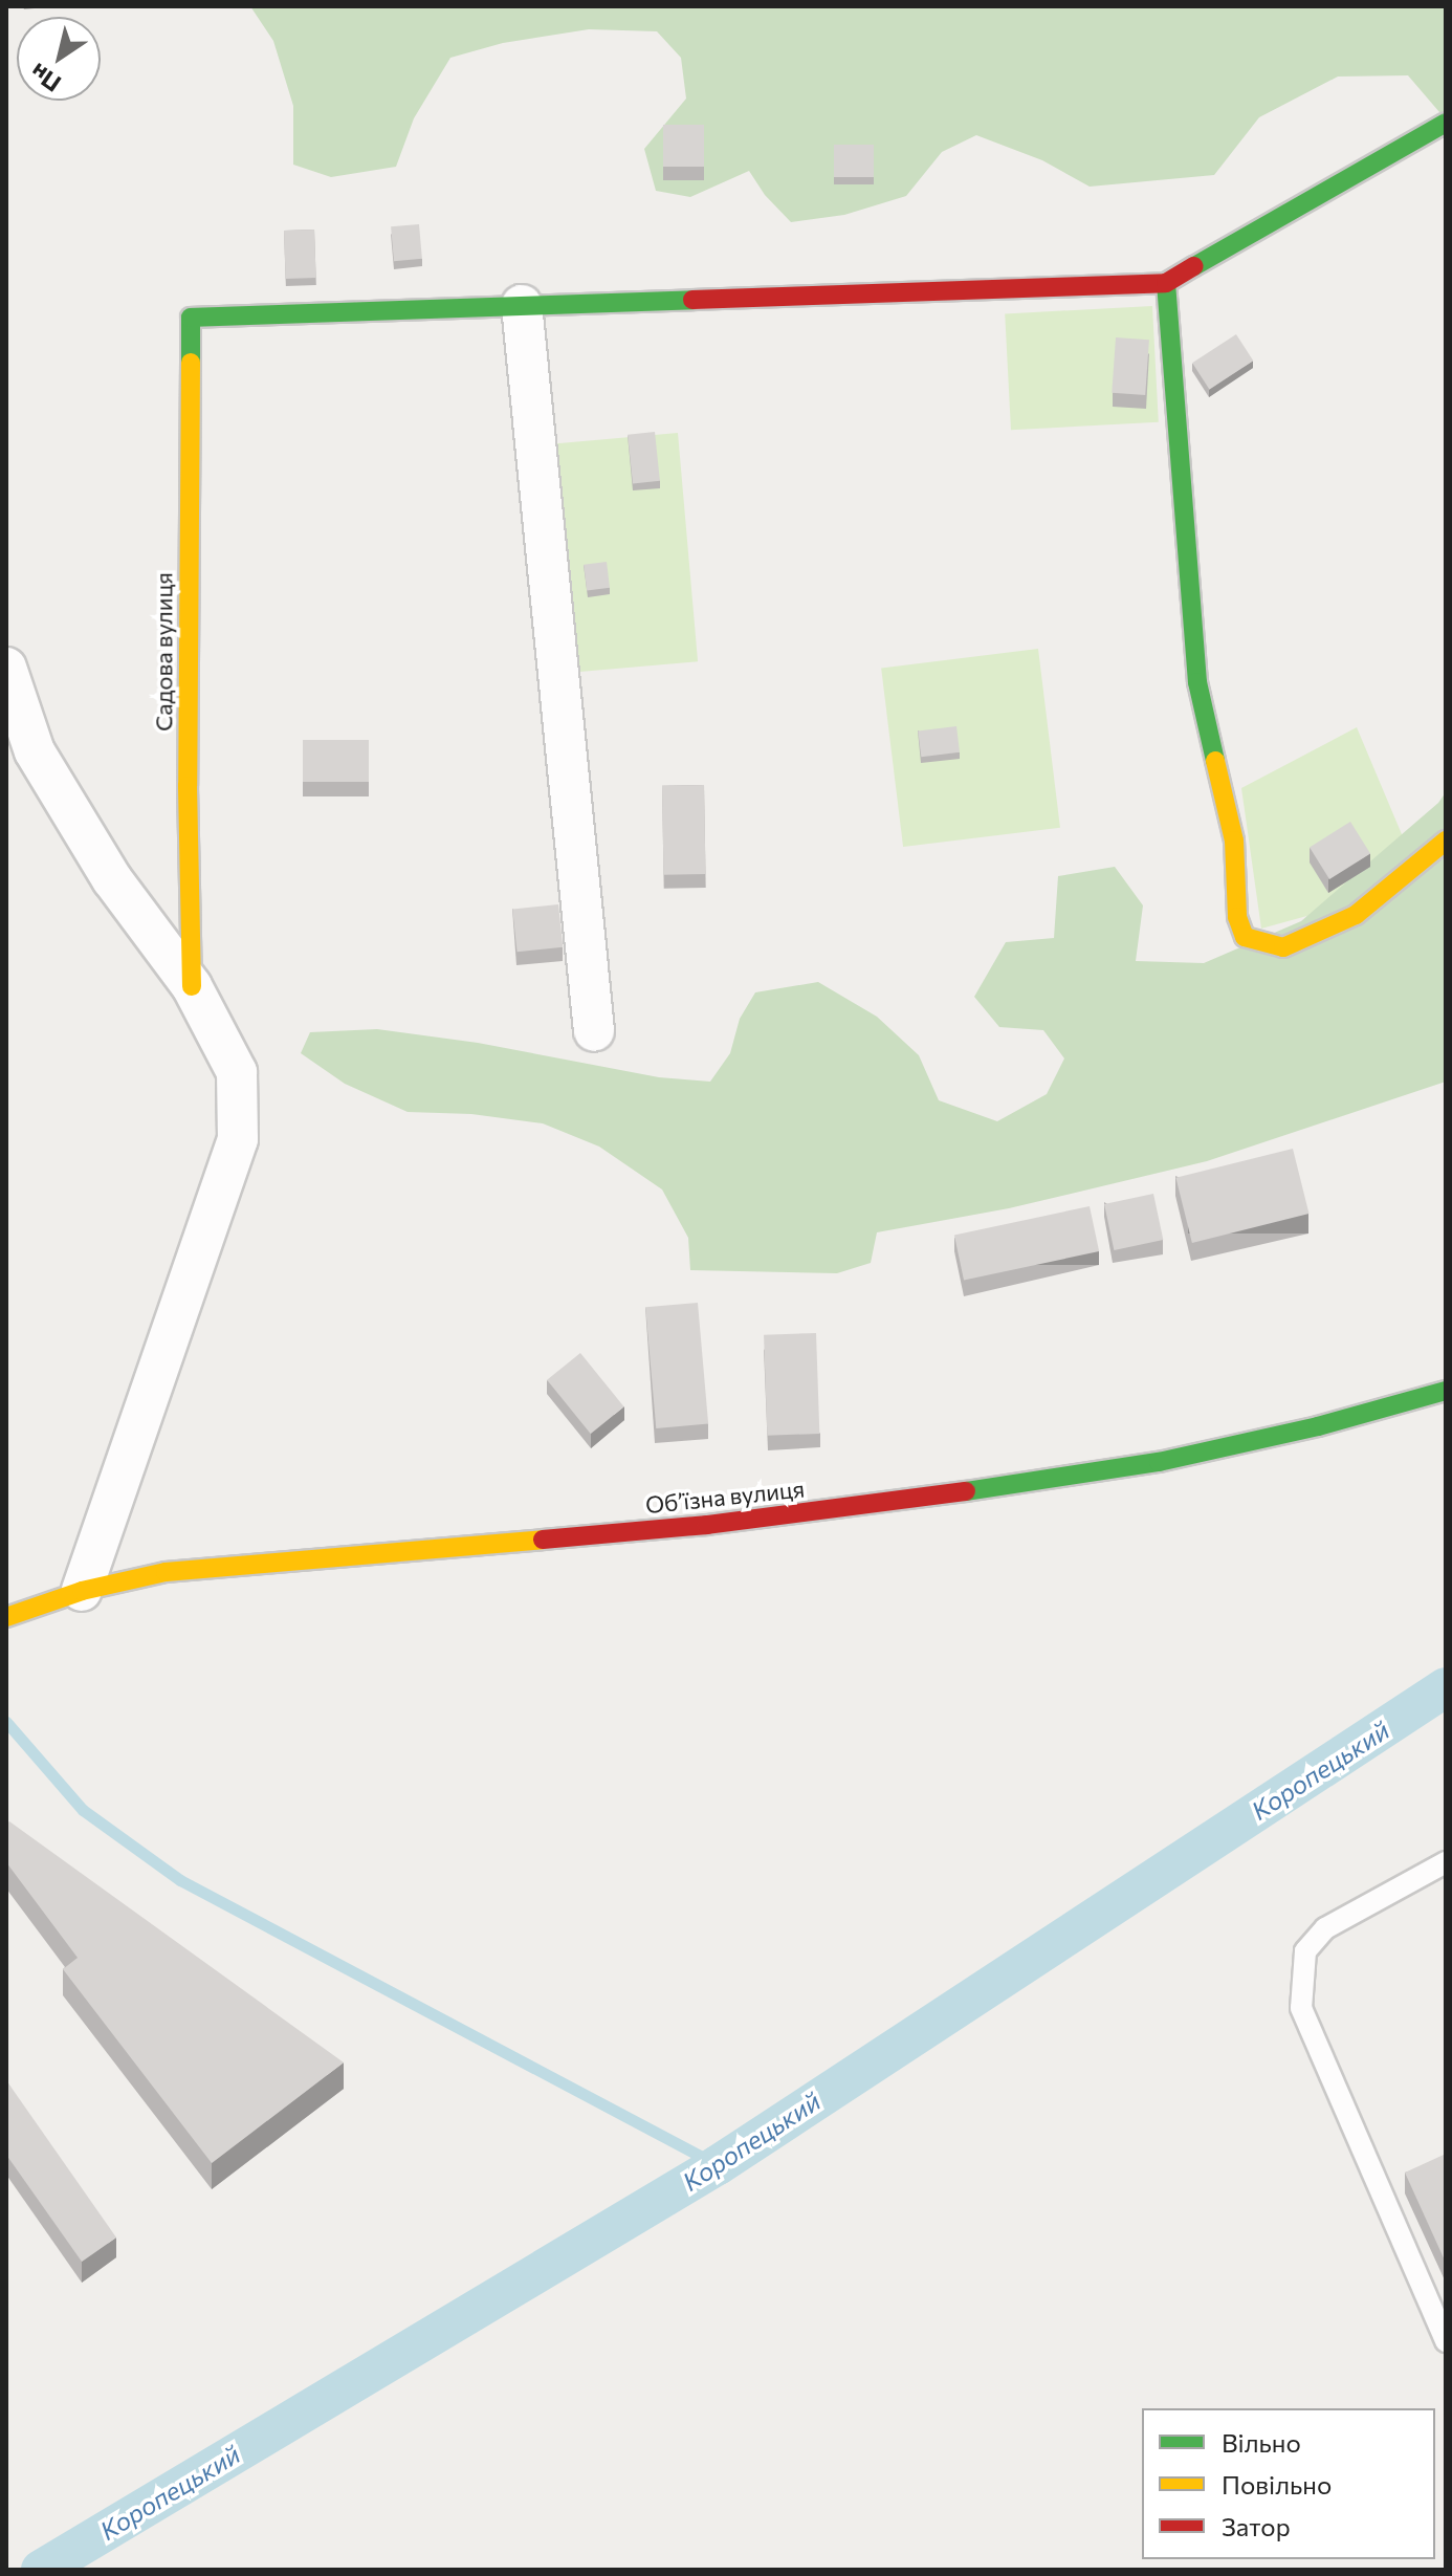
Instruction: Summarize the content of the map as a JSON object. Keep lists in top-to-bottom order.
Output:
{
  "streets": {
    "street": ["Садова вулиця", "Обʼїзна вулиця"]
  },
  "water": ["Коропецький"],
  "legend": ["Вільно", "Повільно", "Затор"],
  "north": "bottom left"
}
